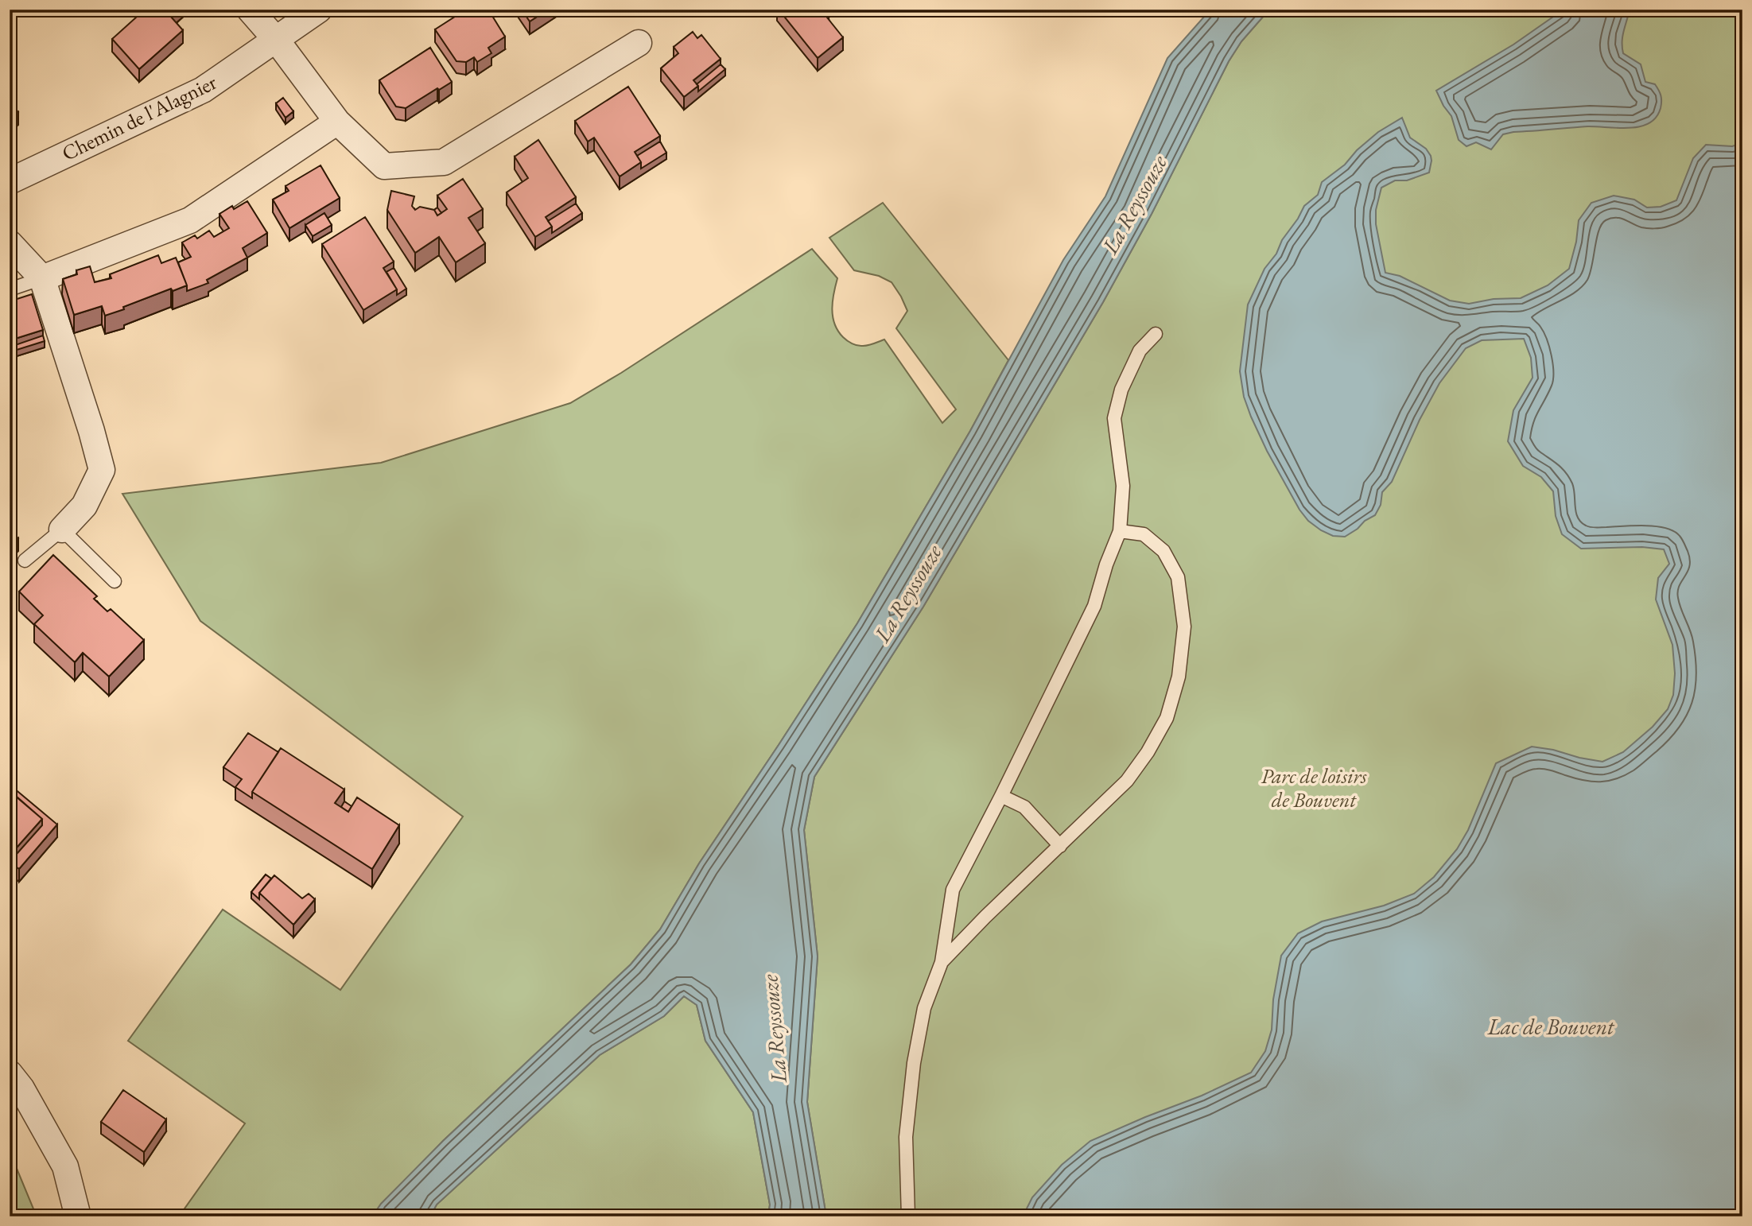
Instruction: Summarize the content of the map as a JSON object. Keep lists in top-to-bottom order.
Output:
{
  "streets": {
    "street": ["Chemin de l'Alagnier"]
  },
  "water": ["La Reyssouze", "Lac de Bouvent"],
  "parks": ["Parc de loisirs de Bouvent"]
}
